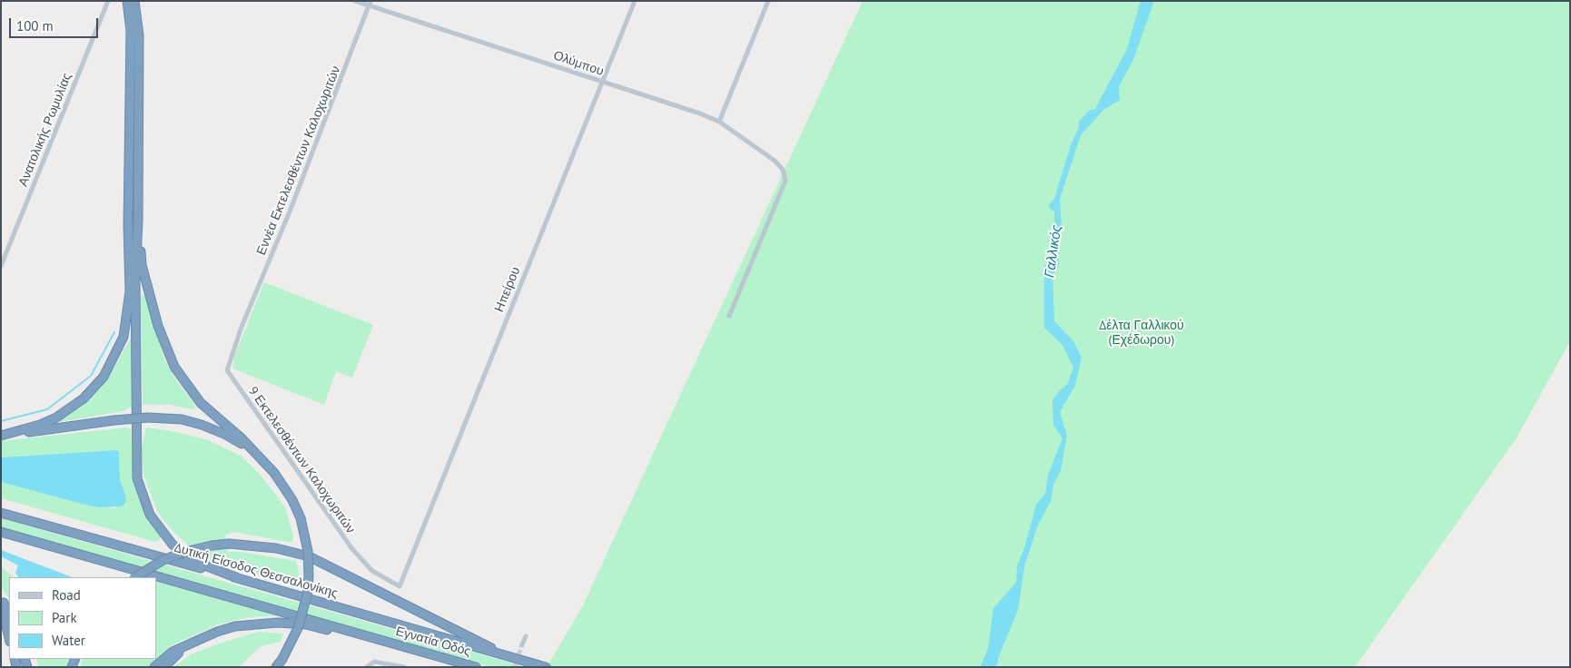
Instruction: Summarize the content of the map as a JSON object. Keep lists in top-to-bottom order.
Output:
{
  "streets": {
    "highway": ["Δυτική Είσοδος Θεσσαλονίκης", "Εγνατία Οδός"],
    "street": [
      "Ολύμπου",
      "Ανατολικής Ρωμυλίας",
      "Εννέα Εκτελεσθέντων Καλοχωριτών",
      "Ηπείρου",
      "9 Εκτελεσθέντων Καλοχωριτών"
    ]
  },
  "crossings": [
    ["Ολύμπου", "Εννέα Εκτελεσθέντων Καλοχωριτών"],
    ["Ολύμπου", "Ηπείρου"],
    ["Εννέα Εκτελεσθέντων Καλοχωριτών", "9 Εκτελεσθέντων Καλοχωριτών"],
    ["Ηπείρου", "9 Εκτελεσθέντων Καλοχωριτών"]
  ],
  "water": ["Γαλλικός"],
  "parks": ["Δέλτα Γαλλικού (Εχέδωρου)"],
  "legend": ["Road", "Park", "Water"],
  "scale_bar": "100 m"
}
